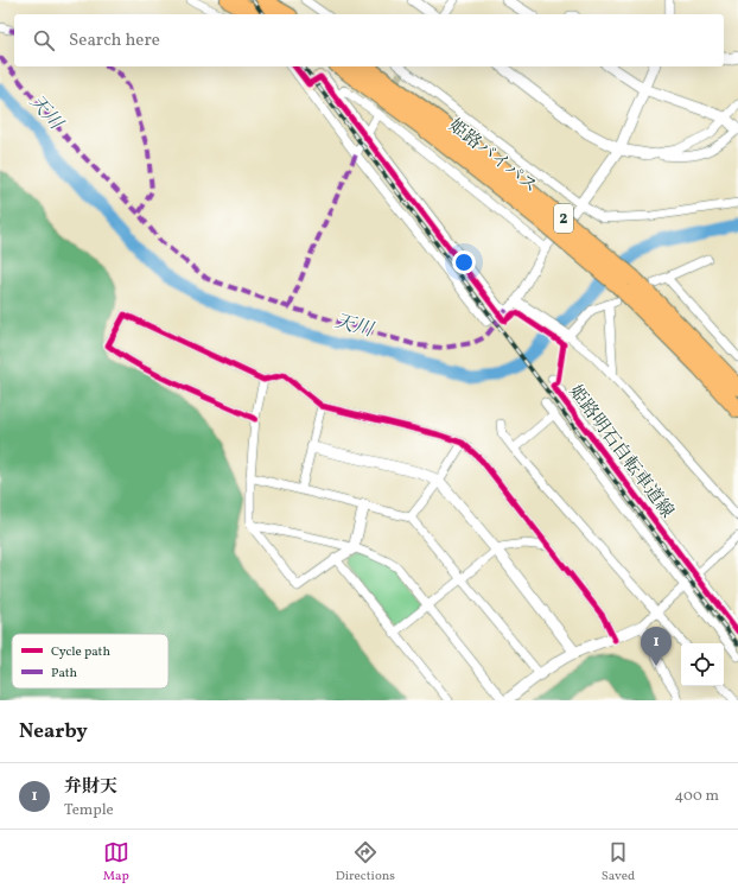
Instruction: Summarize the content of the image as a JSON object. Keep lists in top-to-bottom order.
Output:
{
  "streets": {
    "highway": ["姫路バイパス", "2"],
    "cycle path": ["姫路明石自転車道線"]
  },
  "water": ["天川"],
  "legend": ["Cycle path", "Path"],
  "page": {
    "search": "Search here",
    "pins": "1",
    "heading": "Nearby",
    "list": [
      {
        "mark": "1",
        "name": "弁財天",
        "note": "Temple",
        "value": "400 m"
      }
    ],
    "nav": ["Map", "Directions", "Saved"]
  }
}
